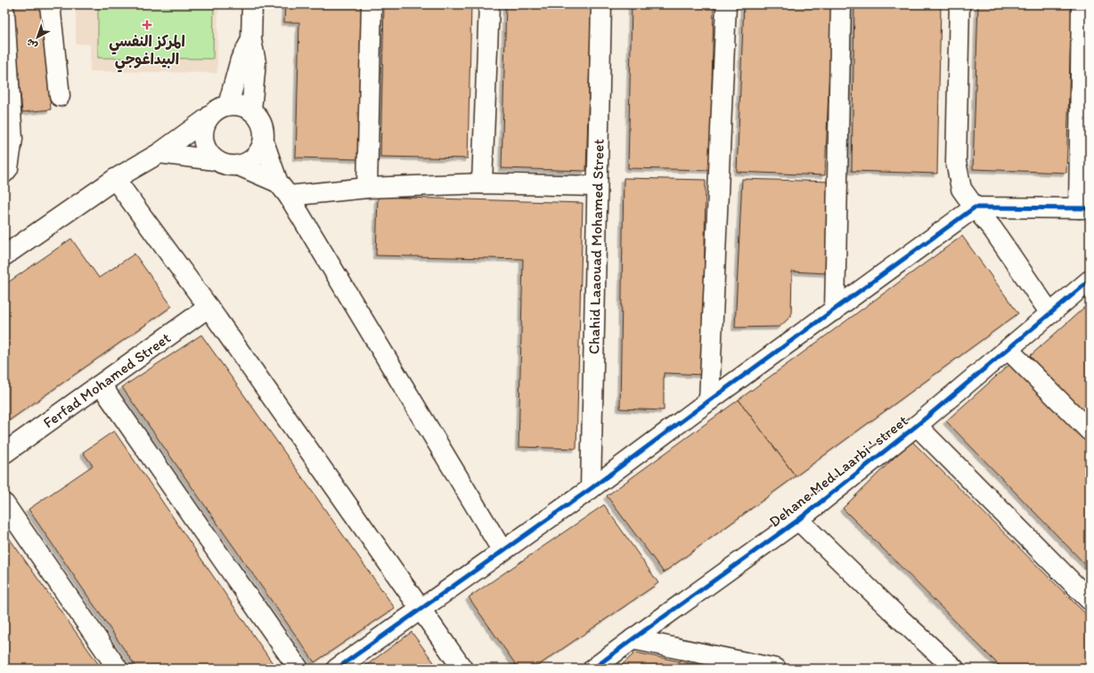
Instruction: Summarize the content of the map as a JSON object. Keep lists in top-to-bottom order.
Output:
{
  "streets": {
    "street": ["Chahid Laaouad Mohamed Street", "Ferfad Mohamed Street", "Dehane Med Laarbi ' street"]
  },
  "places": {
    "health": ["المركز النفسي البيداغوجي"]
  },
  "north": "bottom left"
}
